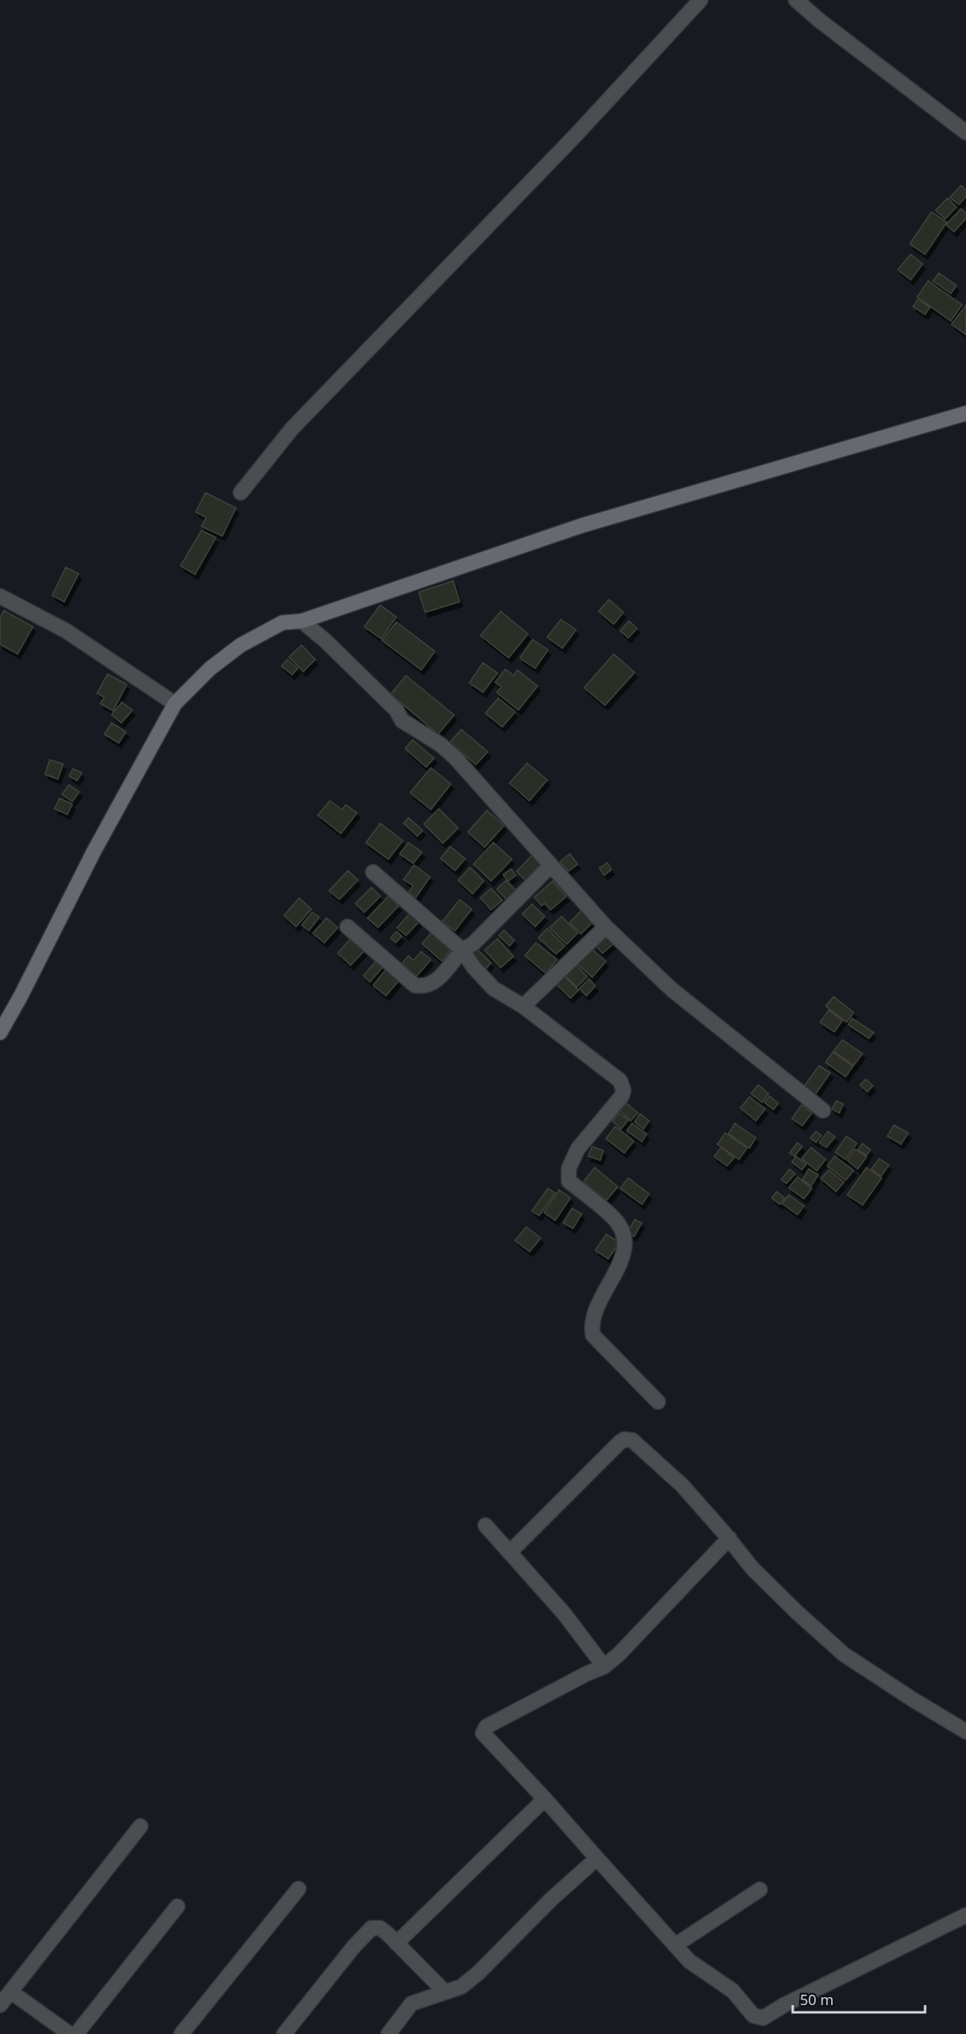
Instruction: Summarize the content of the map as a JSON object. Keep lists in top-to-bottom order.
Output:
{
  "scale_bar": "50 m"
}
